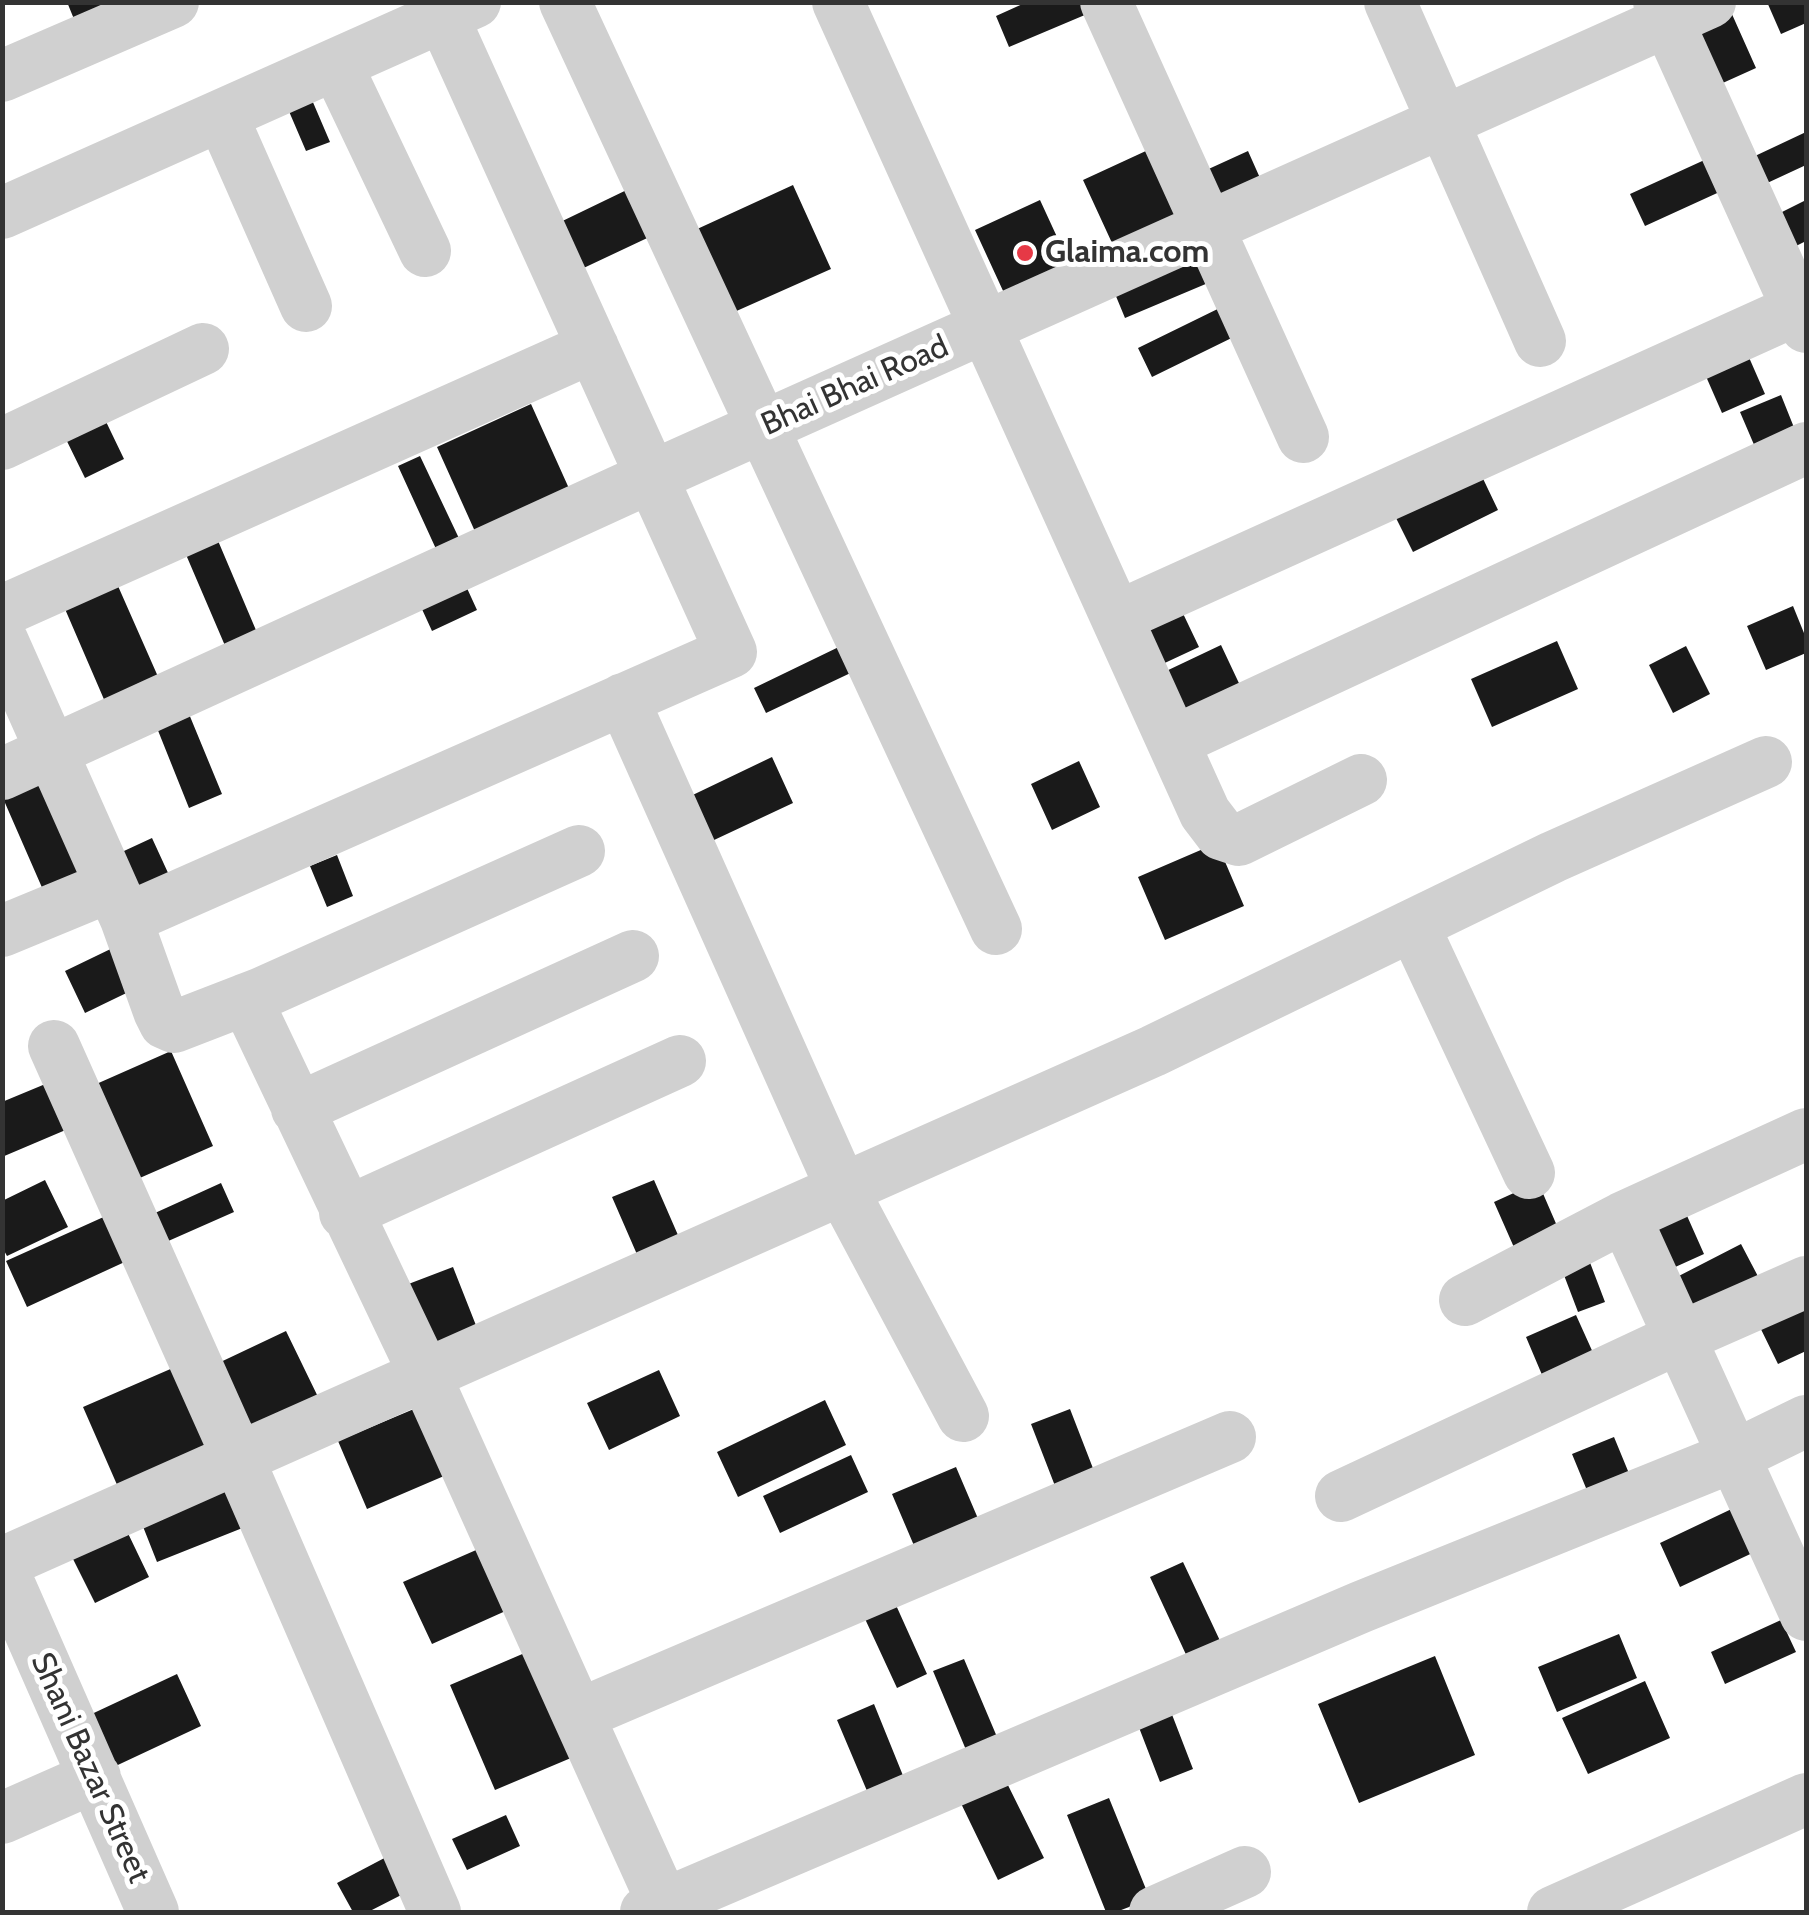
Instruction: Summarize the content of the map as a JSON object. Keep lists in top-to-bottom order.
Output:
{
  "streets": {
    "street": ["Bhai Bhai Road", "Shani Bazar Street"]
  },
  "places": ["Glaima.com"]
}
